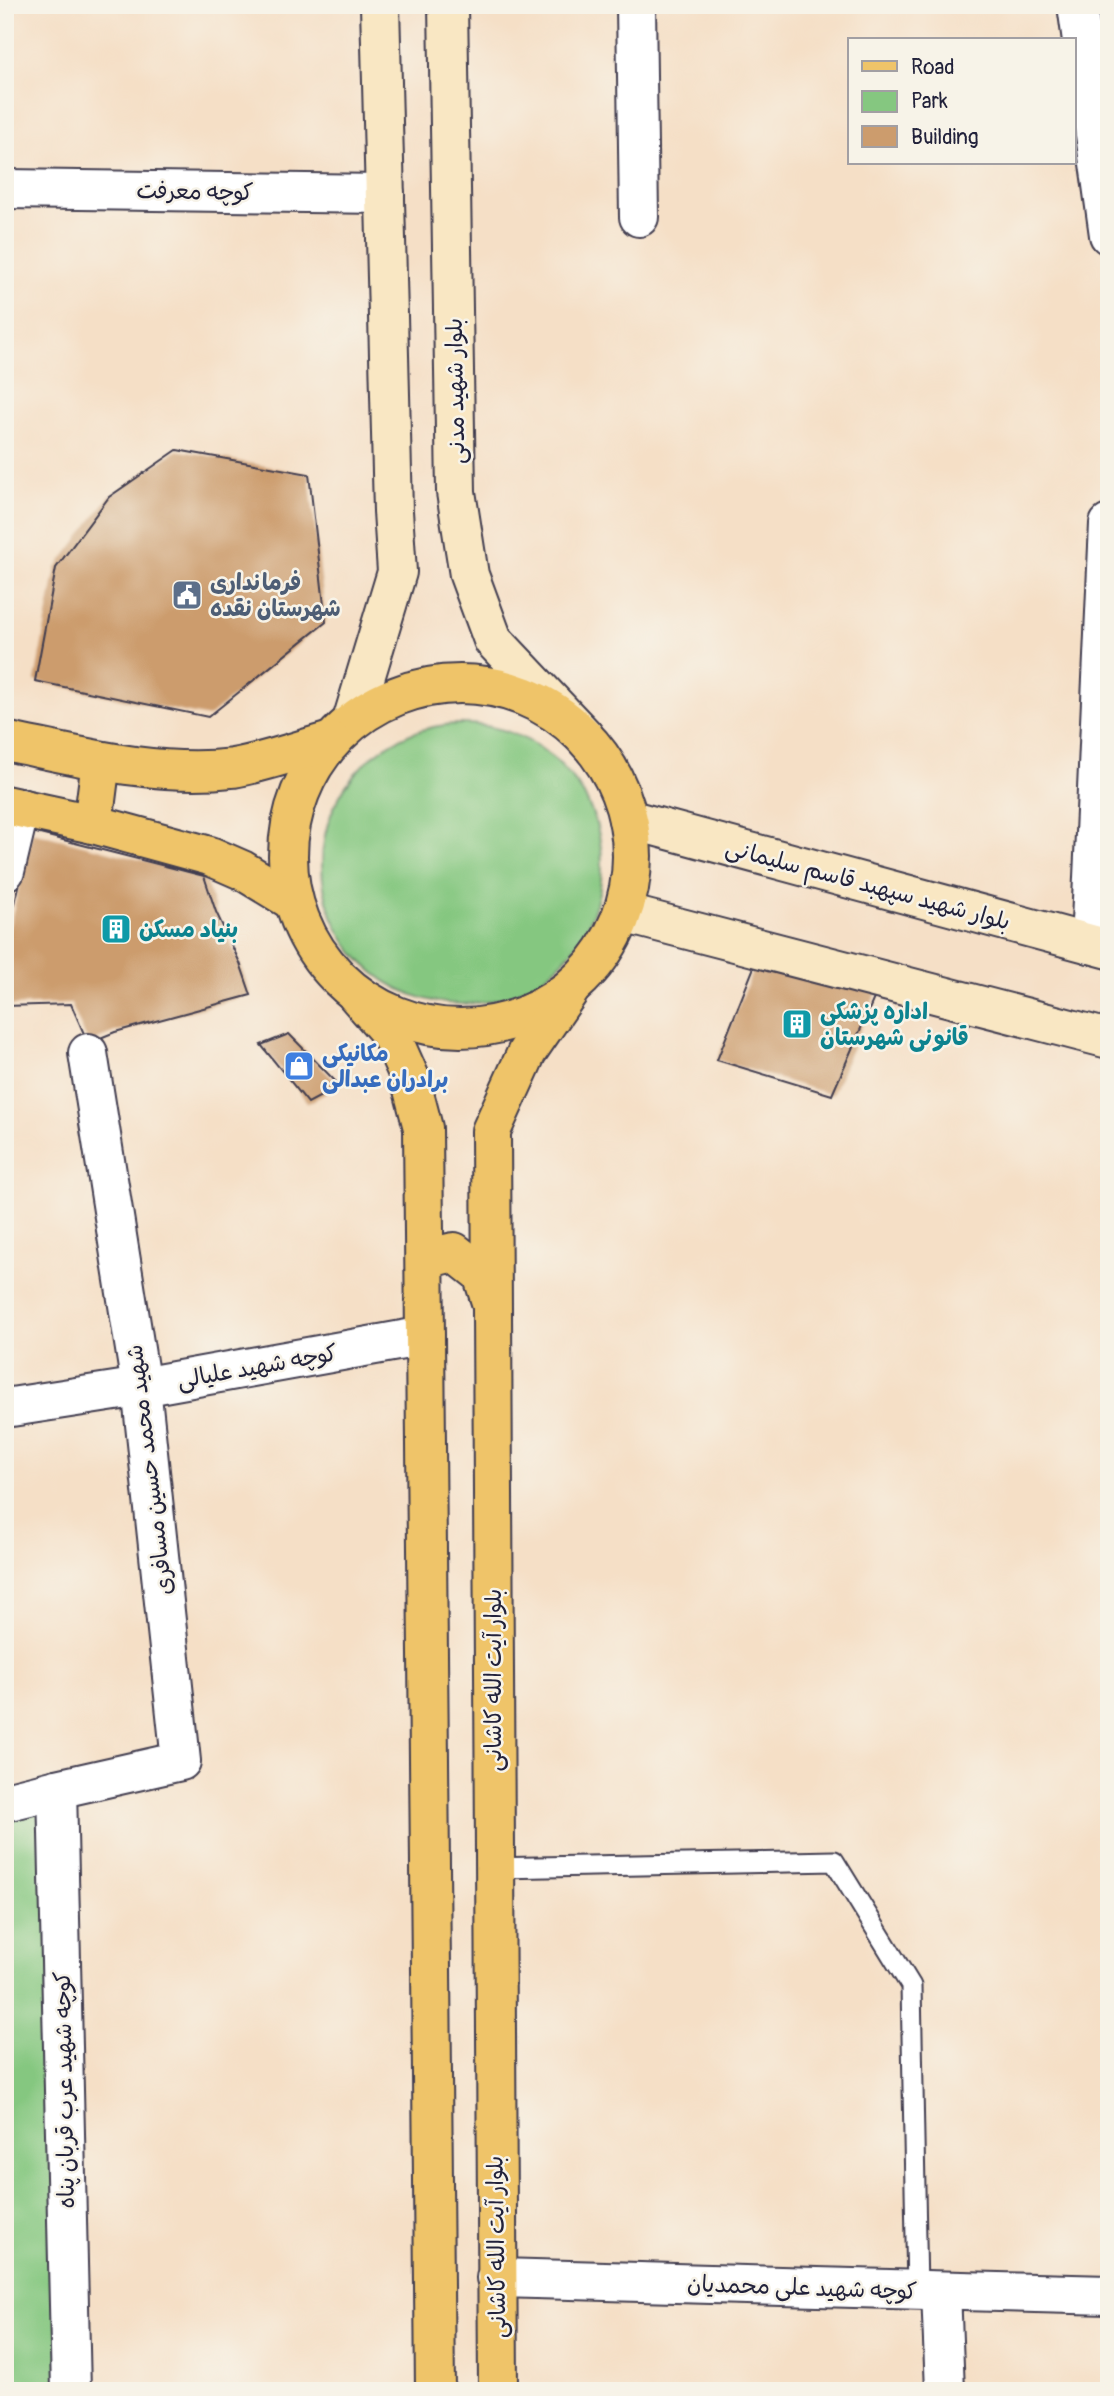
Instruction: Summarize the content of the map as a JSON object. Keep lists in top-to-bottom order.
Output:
{
  "streets": {
    "main road": ["بلوار شهید مدنی", "بلوار شهید سپهبد قاسم سلیمانی", "بلوار آیت الله کاشانی"],
    "street": [
      "کوچه معرفت",
      "کوچه شهید علیالی",
      "شهید محمد حسین مسافری",
      "کوچه شهید عرب قربان پناه",
      "کوچه شهید علی محمدیان"
    ]
  },
  "crossings": [
    ["کوچه شهید علیالی", "شهید محمد حسین مسافری"],
    ["شهید محمد حسین مسافری", "کوچه شهید عرب قربان پناه"],
    ["بلوار آیت الله کاشانی", "کوچه شهید علی محمدیان"]
  ],
  "places": {
    "public building": ["فرمانداری شهرستان نقده"],
    "building": ["بنیاد مسکن", "اداره پزشکی قانونی شهرستان"],
    "shop": ["مکانیکی برادران عبدالی"]
  },
  "legend": ["Road", "Park", "Building"]
}
